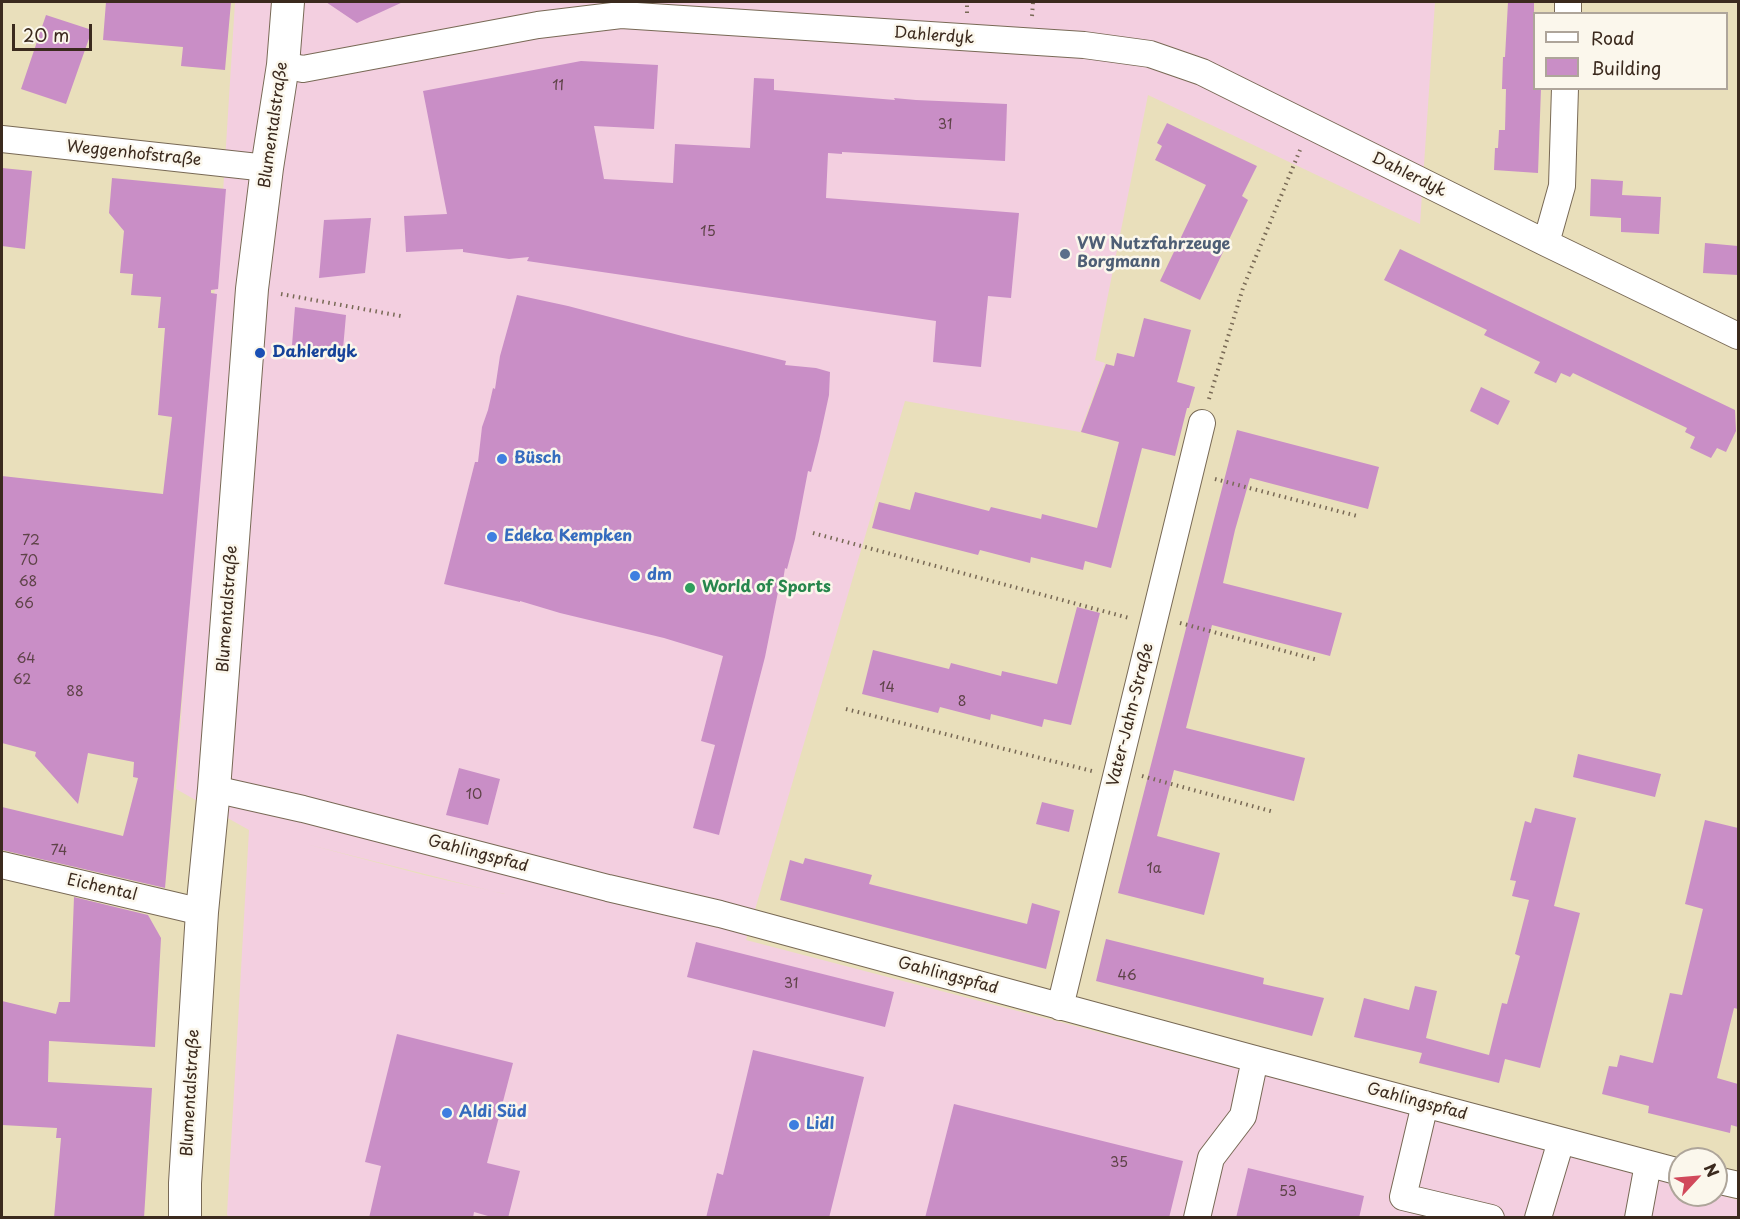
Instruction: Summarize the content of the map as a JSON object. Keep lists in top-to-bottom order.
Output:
{
  "streets": {
    "main road": ["Blumentalstraße"],
    "street": [
      "Dahlerdyk",
      "Weggenhofstraße",
      "Vater-Jahn-Straße",
      "Gahlingspfad",
      "Eichental"
    ]
  },
  "crossings": [
    ["Dahlerdyk", "Blumentalstraße"],
    ["Blumentalstraße", "Weggenhofstraße"],
    ["Blumentalstraße", "Gahlingspfad"],
    ["Blumentalstraße", "Eichental"],
    ["Vater-Jahn-Straße", "Gahlingspfad"]
  ],
  "places": [
    "VW Nutzfahrzeuge Borgmann",
    "Dahlerdyk",
    "Büsch",
    "Edeka Kempken",
    "dm",
    "World of Sports",
    "Aldi Süd",
    "Lidl"
  ],
  "house_numbers": [
    "11",
    "31",
    "15",
    "72",
    "70",
    "68",
    "66",
    "64",
    "62",
    "14",
    "88",
    "8",
    "10",
    "74",
    "1a",
    "46",
    "31",
    "35",
    "53"
  ],
  "legend": ["Road", "Building"],
  "scale_bar": "20 m",
  "north": "top right"
}
